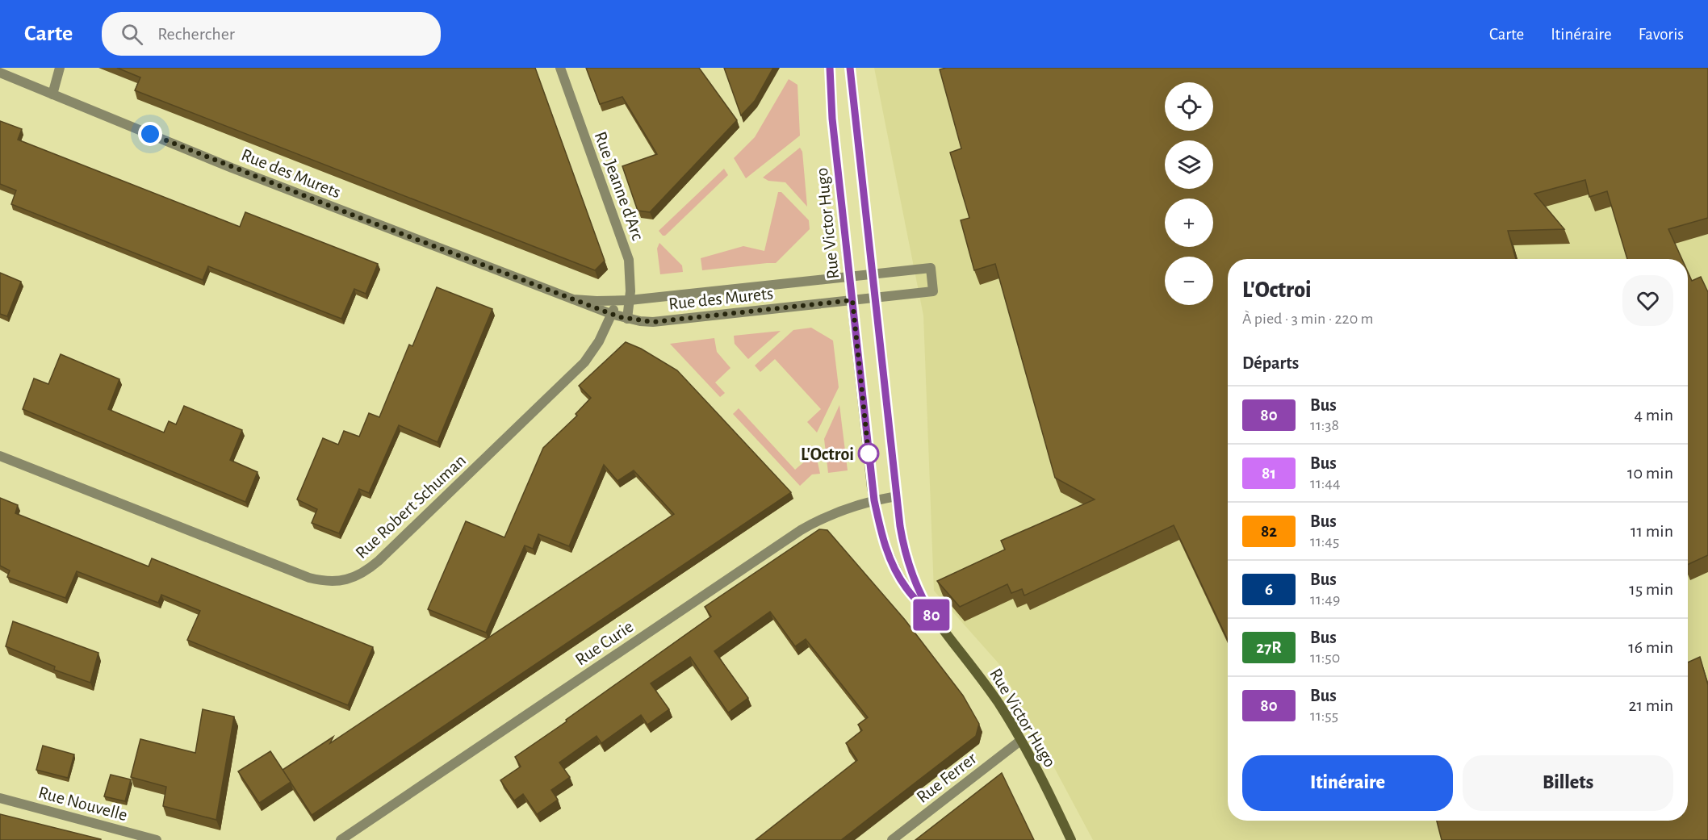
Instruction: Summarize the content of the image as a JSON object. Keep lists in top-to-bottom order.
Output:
{
  "streets": {
    "main road": ["Rue Victor Hugo"],
    "street": [
      "Rue des Murets",
      "Rue Jeanne d'Arc",
      "Rue Robert Schuman",
      "Rue Curie",
      "Rue Ferrer",
      "Rue Nouvelle"
    ]
  },
  "crossings": [
    ["Rue des Murets", "Rue Jeanne d'Arc"],
    ["Rue des Murets", "Rue Victor Hugo"],
    ["Rue des Murets", "Rue Robert Schuman"],
    ["Rue Victor Hugo", "Rue Curie"],
    ["Rue Victor Hugo", "Rue Ferrer"]
  ],
  "places": ["L'Octroi"],
  "lines": ["bus line 80"],
  "page": {
    "header": "Carte",
    "search": "Rechercher",
    "nav": ["Carte", "Itinéraire", "Favoris"],
    "on_map": "80",
    "map_buttons": ["+", "−"],
    "heading": [
      ["L'Octroi", "À pied · 3 min · 220 m"],
      "Départs"
    ],
    "list": [
      {
        "mark": "80",
        "name": "Bus",
        "note": "11:38",
        "value": "4 min"
      },
      {
        "mark": "81",
        "name": "Bus",
        "note": "11:44",
        "value": "10 min"
      },
      {
        "mark": "82",
        "name": "Bus",
        "note": "11:45",
        "value": "11 min"
      },
      {
        "mark": "6",
        "name": "Bus",
        "note": "11:49",
        "value": "15 min"
      },
      {
        "mark": "27R",
        "name": "Bus",
        "note": "11:50",
        "value": "16 min"
      },
      {
        "mark": "80",
        "name": "Bus",
        "note": "11:55",
        "value": "21 min"
      }
    ],
    "buttons": ["Itinéraire", "Billets"]
  }
}
